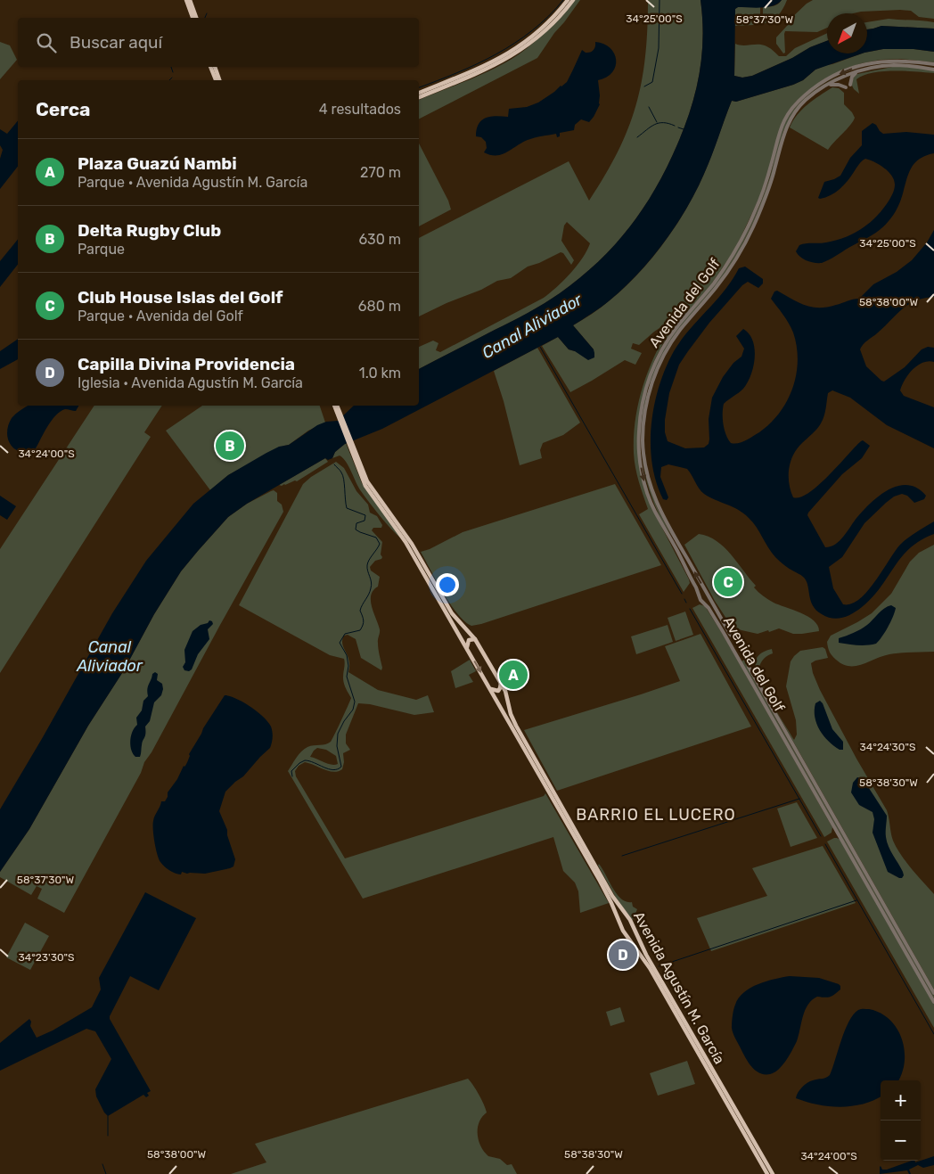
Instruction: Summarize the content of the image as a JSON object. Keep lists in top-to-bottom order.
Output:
{
  "streets": {
    "main road": ["Avenida Agustín M. García"],
    "street": ["Avenida del Golf"]
  },
  "districts": ["BARRIO EL LUCERO"],
  "water": ["Canal Aliviador"],
  "north": "bottom left",
  "page": {
    "search": "Buscar aquí",
    "heading": ["Cerca", "4 resultados"],
    "list": [
      {
        "mark": "A",
        "name": "Plaza Guazú Nambi",
        "note": "Parque · Avenida Agustín M. García",
        "value": "270 m"
      },
      {
        "mark": "B",
        "name": "Delta Rugby Club",
        "note": "Parque",
        "value": "630 m"
      },
      {
        "mark": "C",
        "name": "Club House Islas del Golf",
        "note": "Parque · Avenida del Golf",
        "value": "680 m"
      },
      {
        "mark": "D",
        "name": "Capilla Divina Providencia",
        "note": "Iglesia · Avenida Agustín M. García",
        "value": "1.0 km"
      }
    ],
    "pins": [
      "B",
      "C",
      "A",
      "D"
    ],
    "map_buttons": ["+", "−"]
  },
  "coordinates": [
    "34°25'00\"S",
    "58°37'30\"W",
    "58°38'00\"W",
    "34°24'00\"S",
    "34°24'30\"S",
    "58°38'30\"W",
    "34°23'30\"S"
  ]
}
